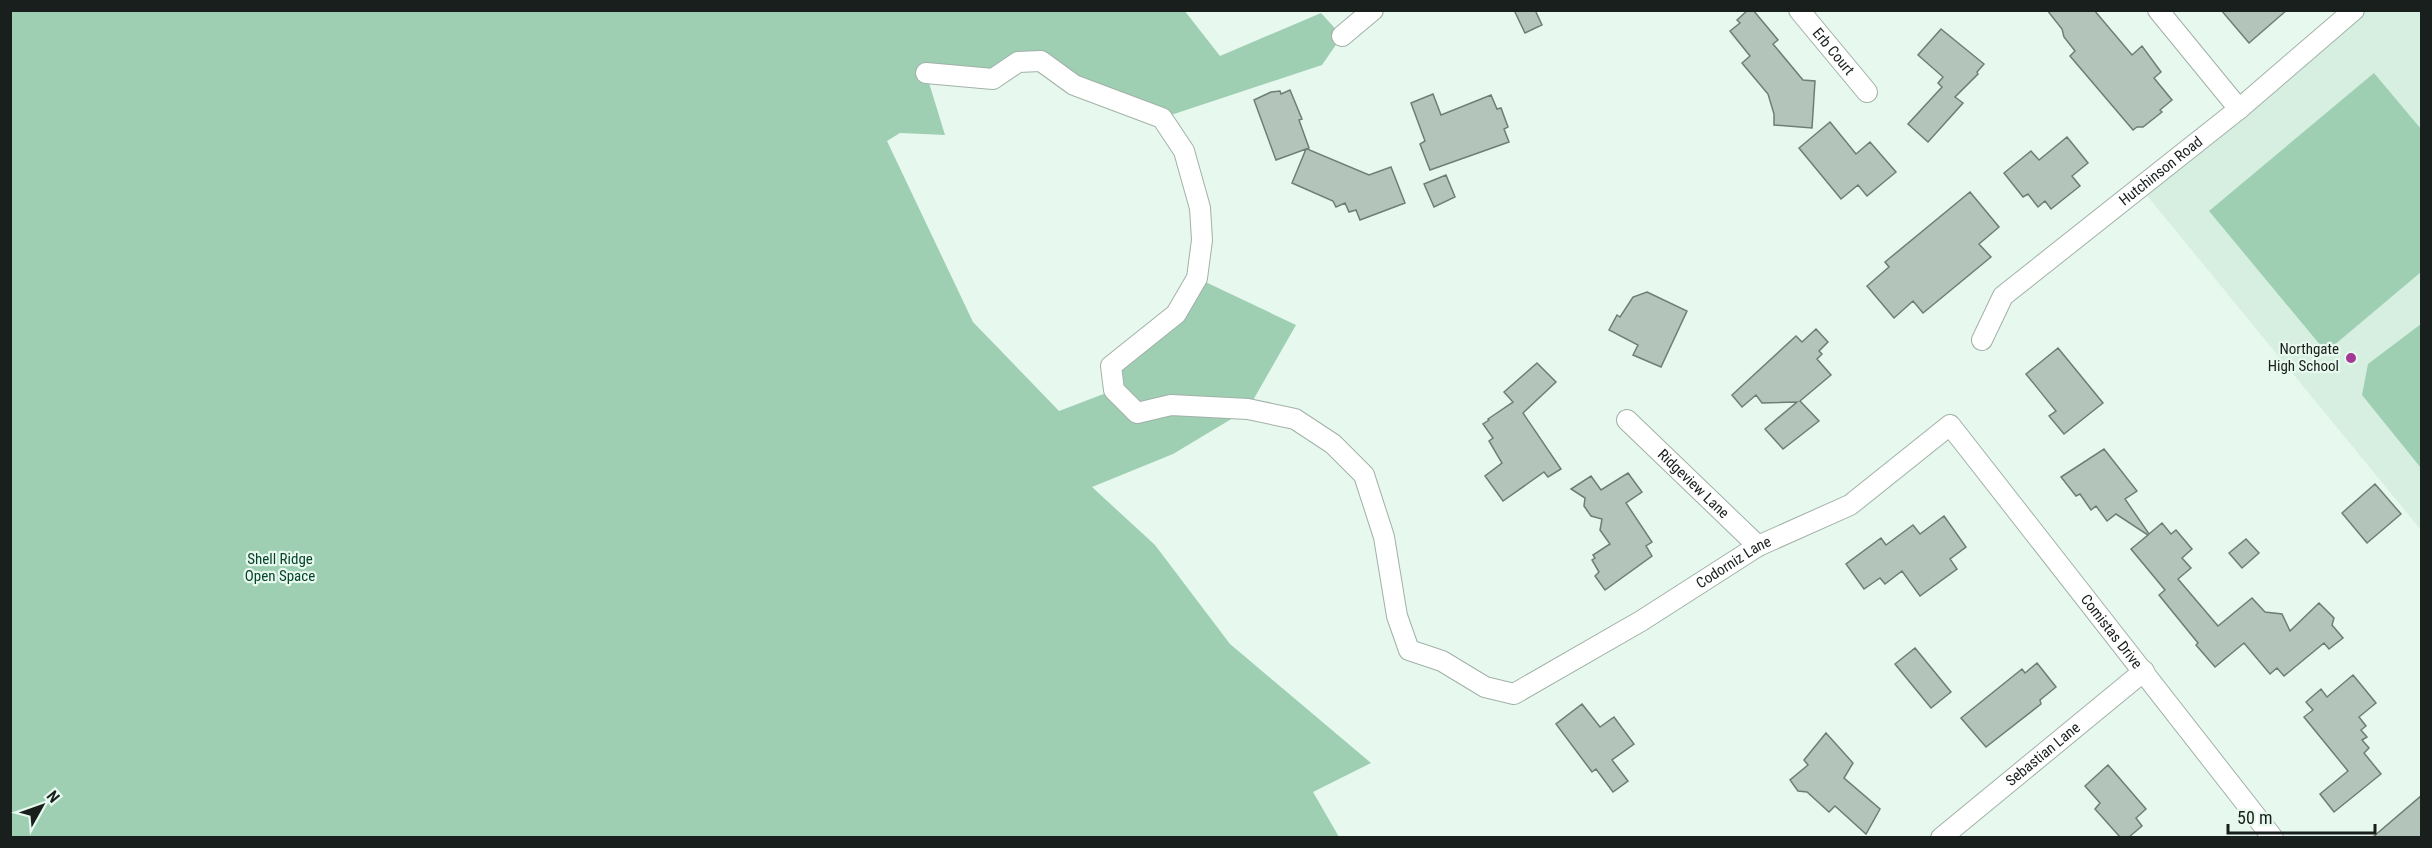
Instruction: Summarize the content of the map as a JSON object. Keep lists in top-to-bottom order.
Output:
{
  "streets": {
    "street": [
      "Erb Court",
      "Hutchinson Road",
      "Ridgeview Lane",
      "Codorniz Lane",
      "Comistas Drive",
      "Sebastian Lane"
    ]
  },
  "crossings": [
    ["Ridgeview Lane", "Codorniz Lane"],
    ["Codorniz Lane", "Comistas Drive"],
    ["Comistas Drive", "Sebastian Lane"]
  ],
  "parks": ["Shell Ridge Open Space"],
  "places": ["Northgate High School"],
  "scale_bar": "50 m",
  "north": "top right"
}
